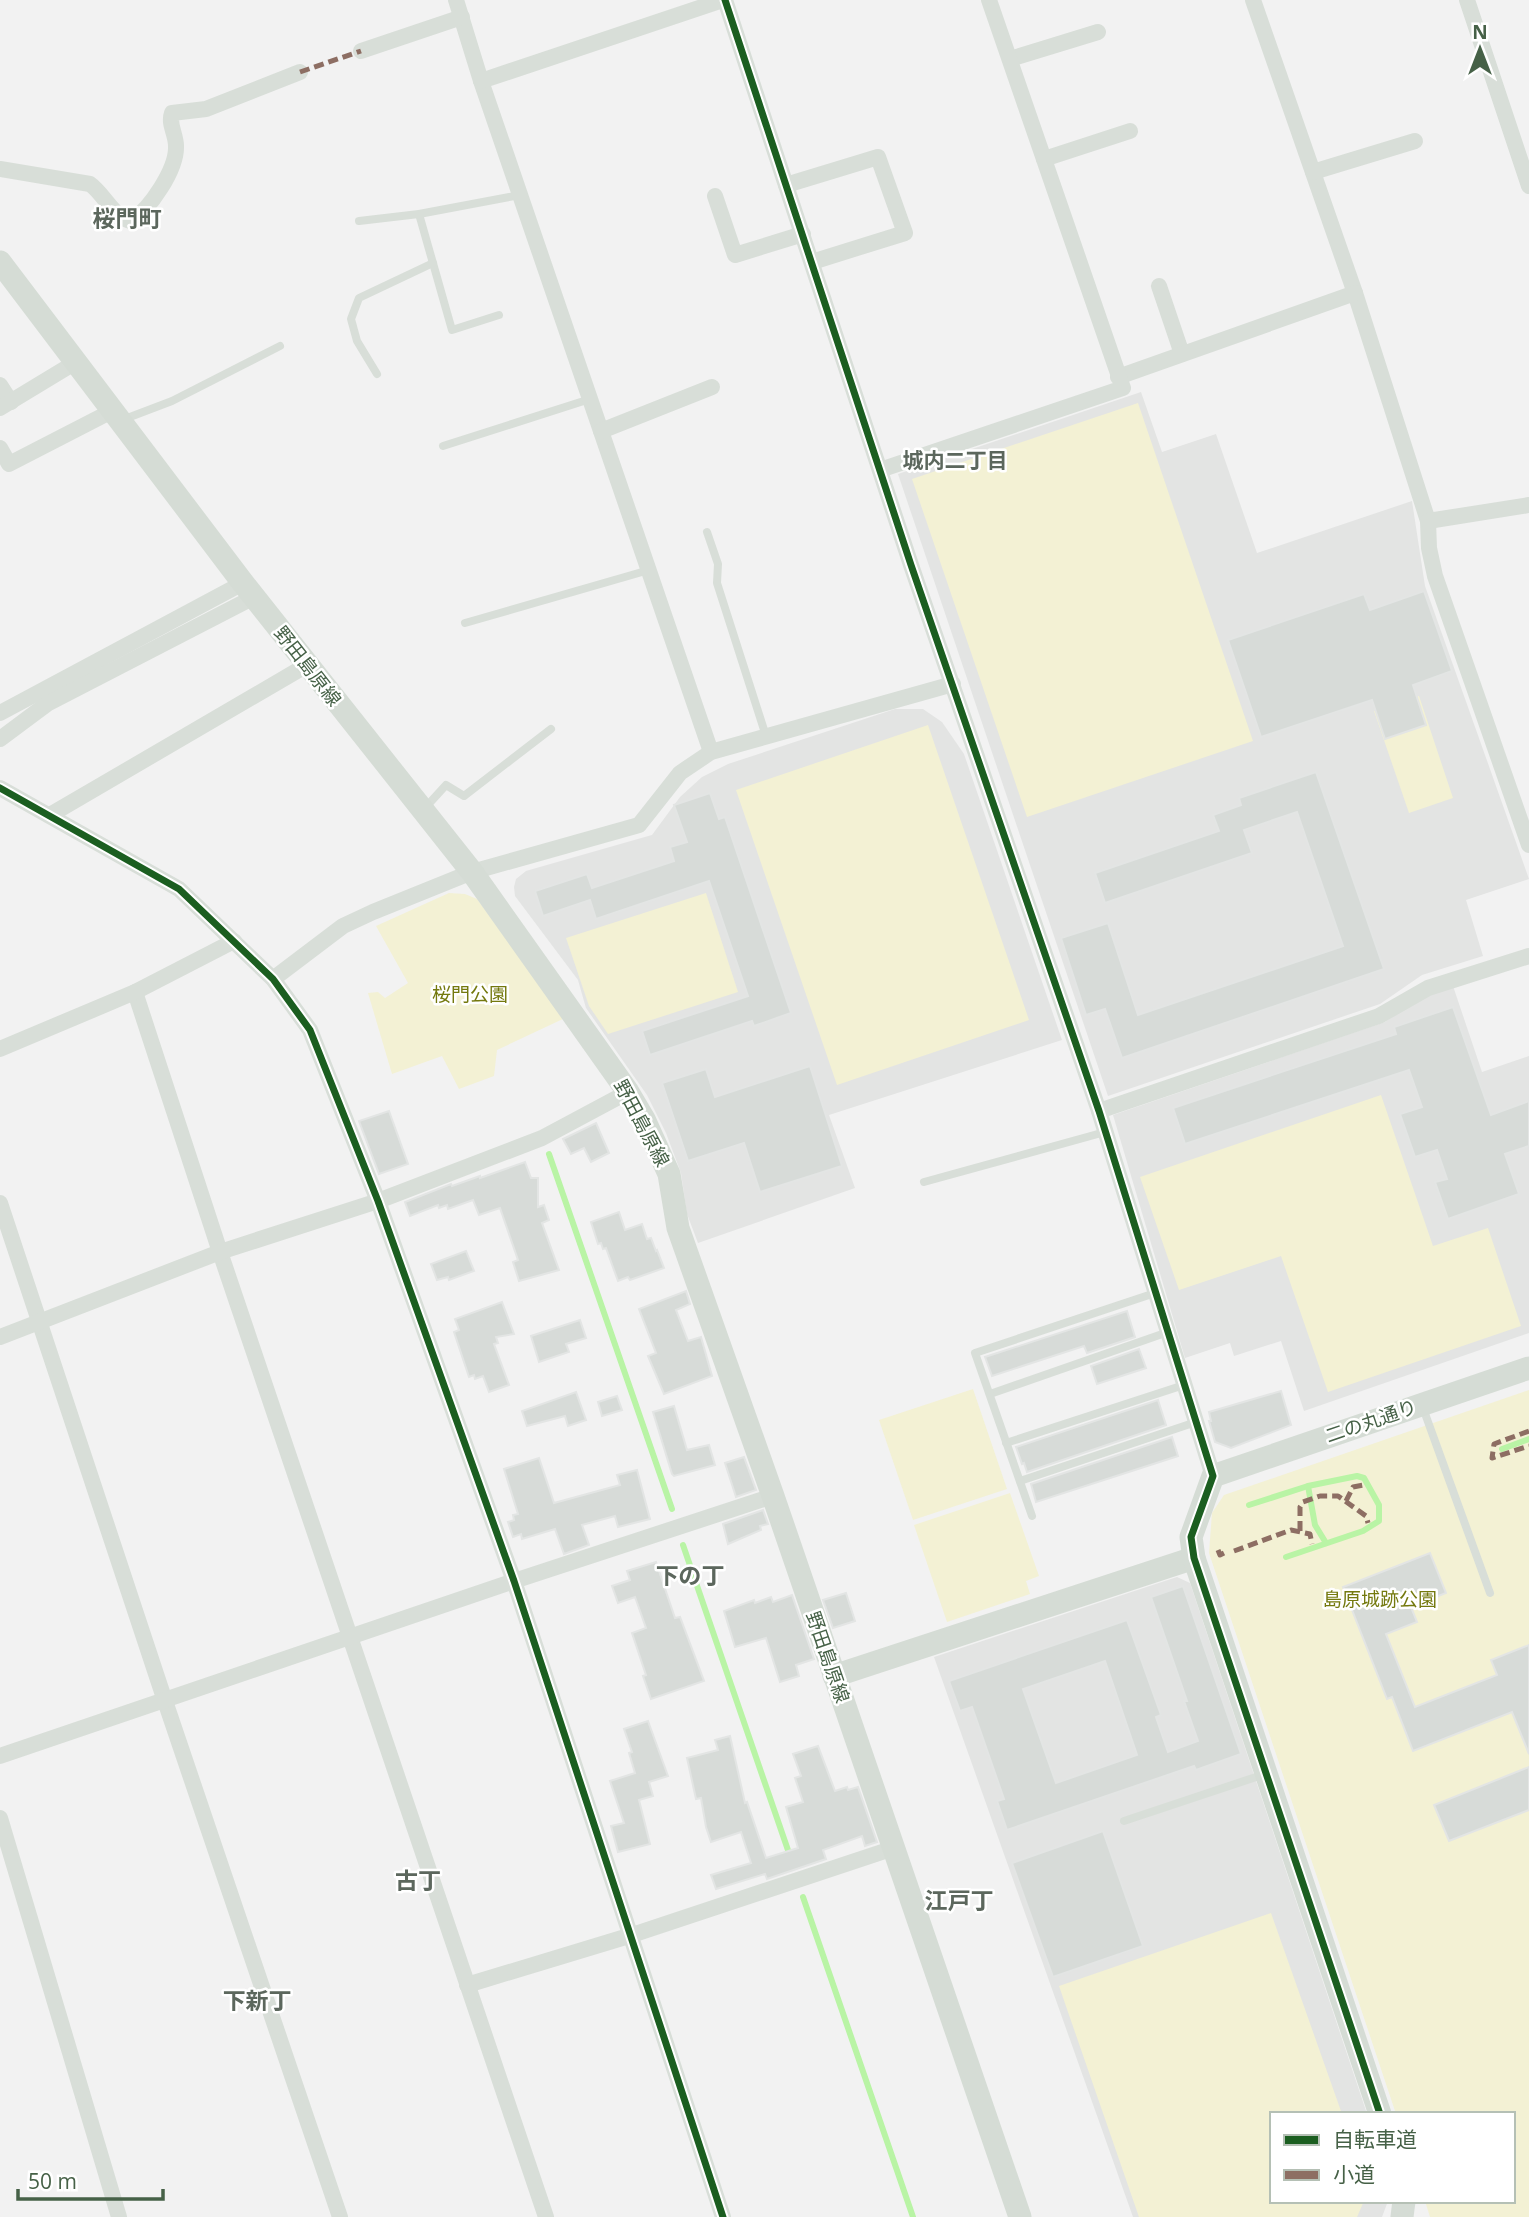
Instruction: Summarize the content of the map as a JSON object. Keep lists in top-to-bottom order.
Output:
{
  "streets": {
    "main road": ["野田島原線", "二の丸通り"]
  },
  "districts": [
    "桜門町",
    "城内二丁目",
    "下の丁",
    "古丁",
    "江戸丁",
    "下新丁"
  ],
  "parks": ["桜門公園", "島原城跡公園"],
  "legend": ["自転車道", "小道"],
  "scale_bar": "50 m",
  "north": "top"
}
